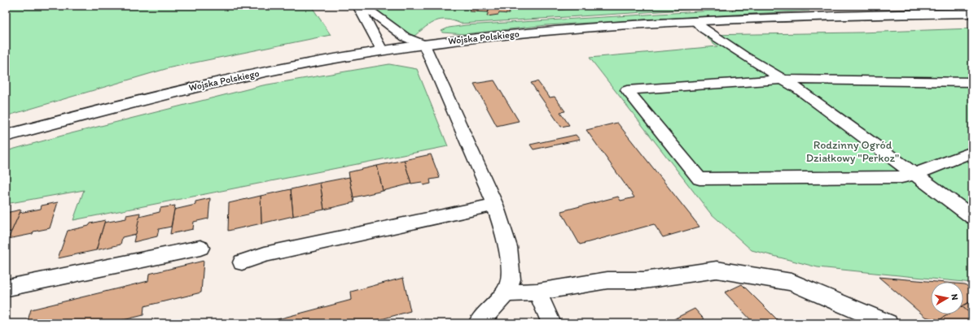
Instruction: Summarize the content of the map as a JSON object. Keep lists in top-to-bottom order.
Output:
{
  "streets": {
    "street": ["Wojska Polskiego"]
  },
  "parks": ["Rodzinny Ogród Działkowy \"Perkoz\""],
  "north": "right"
}
